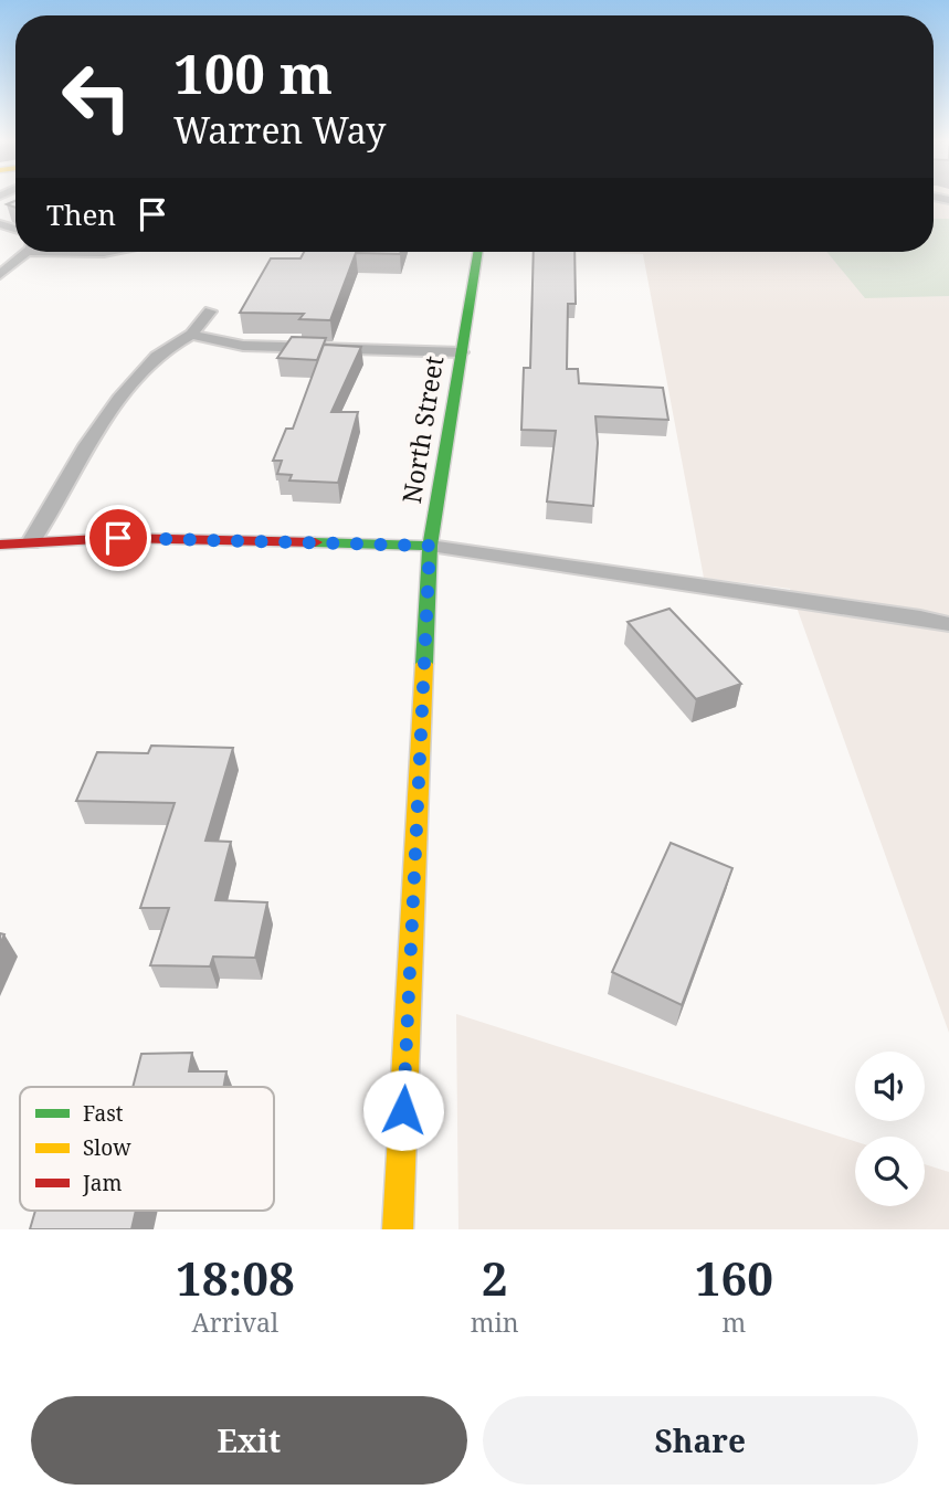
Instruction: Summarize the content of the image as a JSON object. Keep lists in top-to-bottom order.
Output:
{
  "streets": {
    "street": ["North Street"]
  },
  "legend": ["Fast", "Slow", "Jam"],
  "page": {
    "turn": ["100 m", "Warren Way"],
    "then": "Then",
    "eta": [
      "18:08",
      "Arrival",
      "2",
      "min",
      "160",
      "m"
    ],
    "buttons": ["Exit", "Share"]
  }
}
